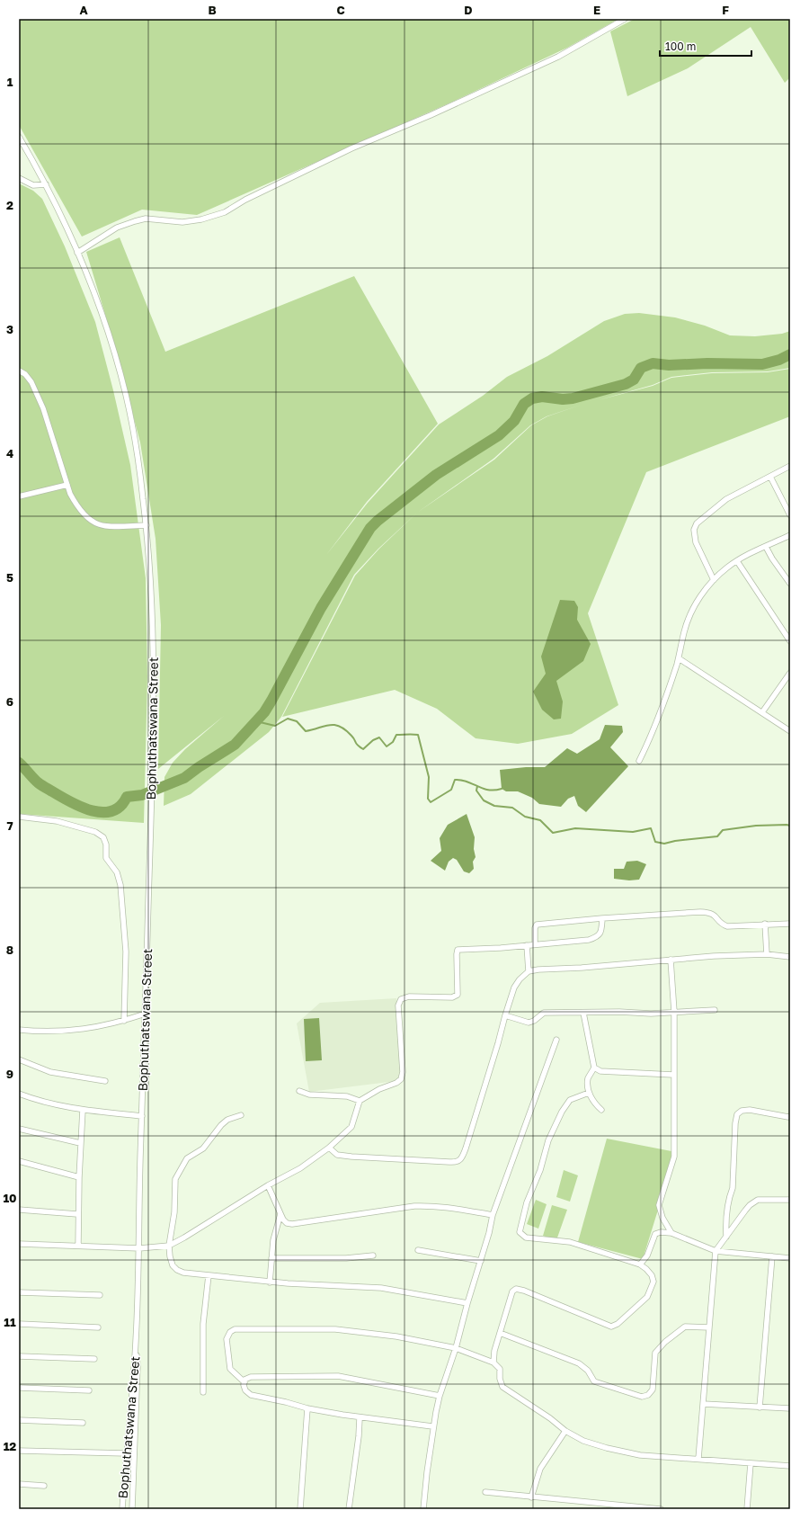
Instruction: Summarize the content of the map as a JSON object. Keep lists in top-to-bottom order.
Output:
{
  "streets": {
    "street": ["Bophuthatswana Street"]
  },
  "scale_bar": "100 m",
  "grid": {
    "columns": [
      "A",
      "B",
      "C",
      "D",
      "E",
      "F"
    ],
    "rows": [
      "1",
      "2",
      "3",
      "4",
      "5",
      "6",
      "7",
      "8",
      "9",
      "10",
      "11",
      "12"
    ]
  }
}
